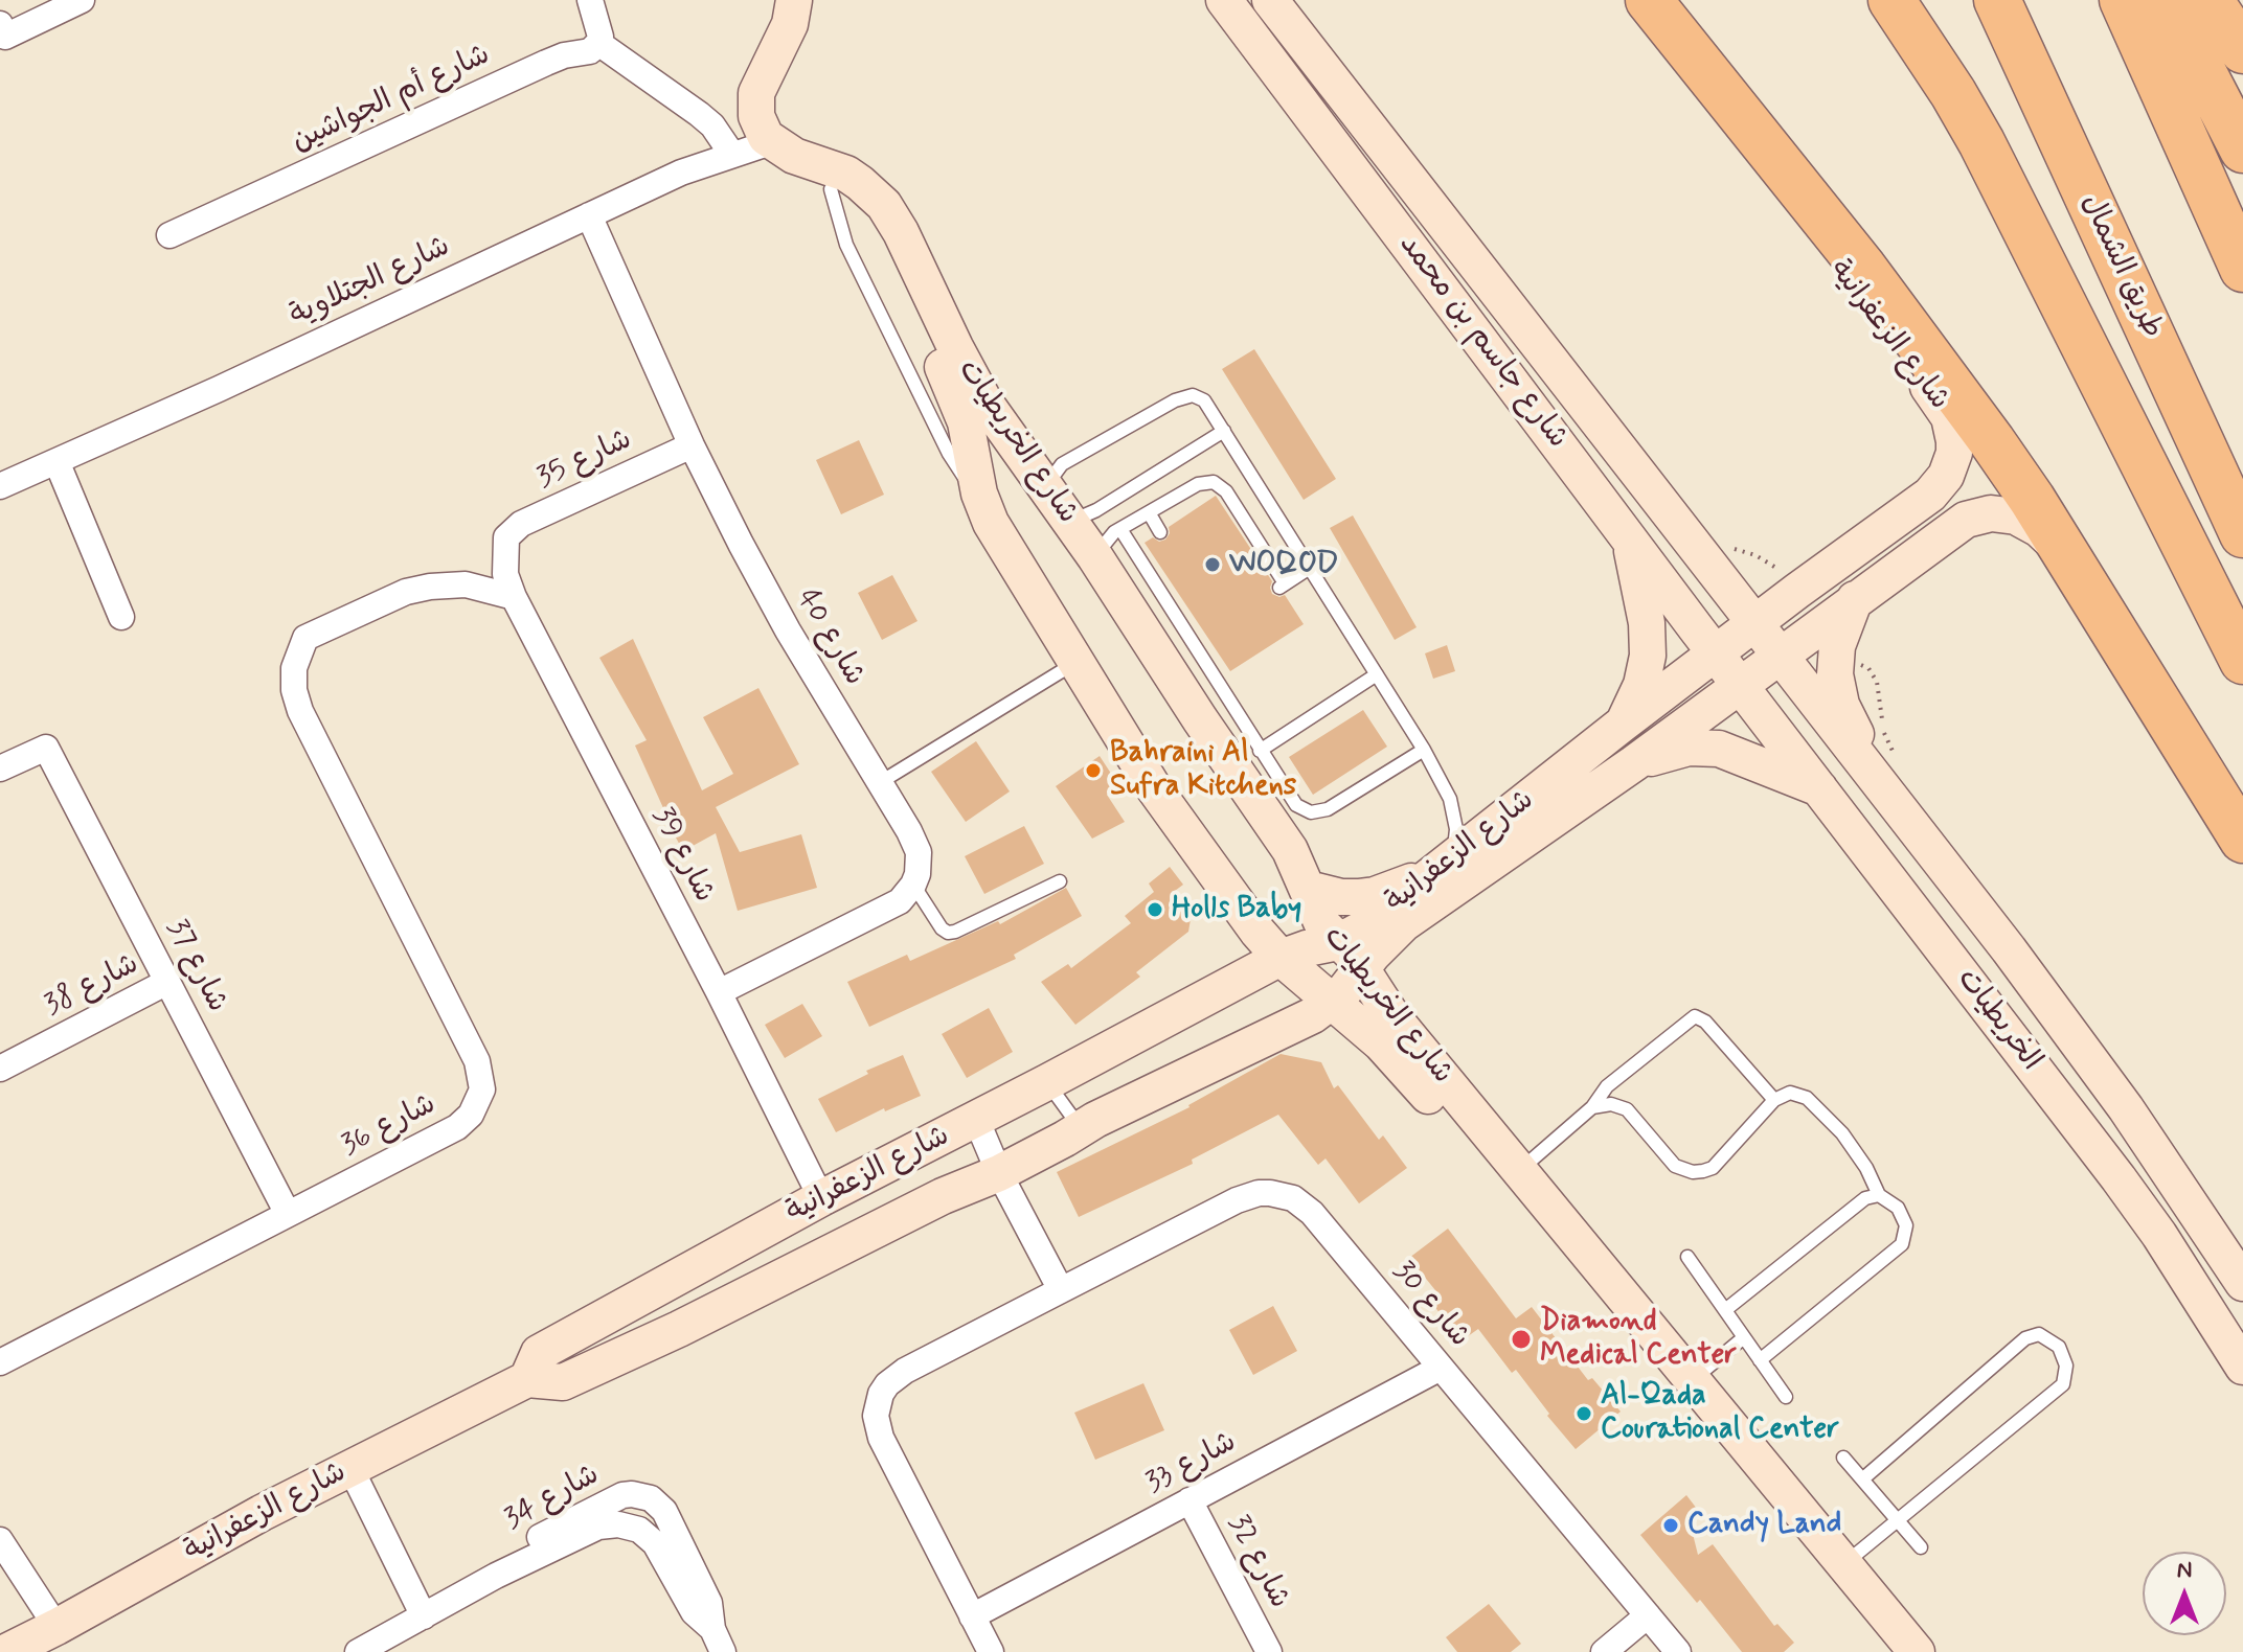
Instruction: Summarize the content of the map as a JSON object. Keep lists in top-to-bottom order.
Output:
{
  "streets": {
    "highway": ["طريق الشمال"],
    "street": [
      "شارع أم الجواشين",
      "شارع الجتلاوية",
      "شارع الزعفرانية",
      "شارع جاسم بن محمد",
      "شارع الخريطيات",
      "شارع 35",
      "شارع 40",
      "شارع 39",
      "شارع 37",
      "شارع 38",
      "الخريطيات",
      "شارع 36",
      "شارع 30",
      "شارع 33",
      "شارع 34",
      "شارع 32"
    ]
  },
  "crossings": [
    ["شارع الجتلاوية", "شارع الخريطيات"],
    ["شارع الجتلاوية", "شارع 40"],
    ["شارع الزعفرانية", "شارع جاسم بن محمد"],
    ["شارع الزعفرانية", "شارع الخريطيات"],
    ["شارع الزعفرانية", "شارع 39"],
    ["شارع الزعفرانية", "الخريطيات"],
    ["شارع جاسم بن محمد", "الخريطيات"],
    ["شارع 35", "شارع 40"],
    ["شارع 35", "شارع 39"],
    ["شارع 39", "شارع 36"],
    ["شارع 37", "شارع 38"],
    ["شارع 37", "شارع 36"],
    ["شارع 30", "شارع 33"],
    ["شارع 33", "شارع 32"]
  ],
  "places": [
    "WOQOD",
    "Bahraini Al Sufra Kitchens",
    "Holls Baby",
    "Diamond Medical Center",
    "Al-Qada Courational Center",
    "Candy Land"
  ],
  "north": "top"
}
